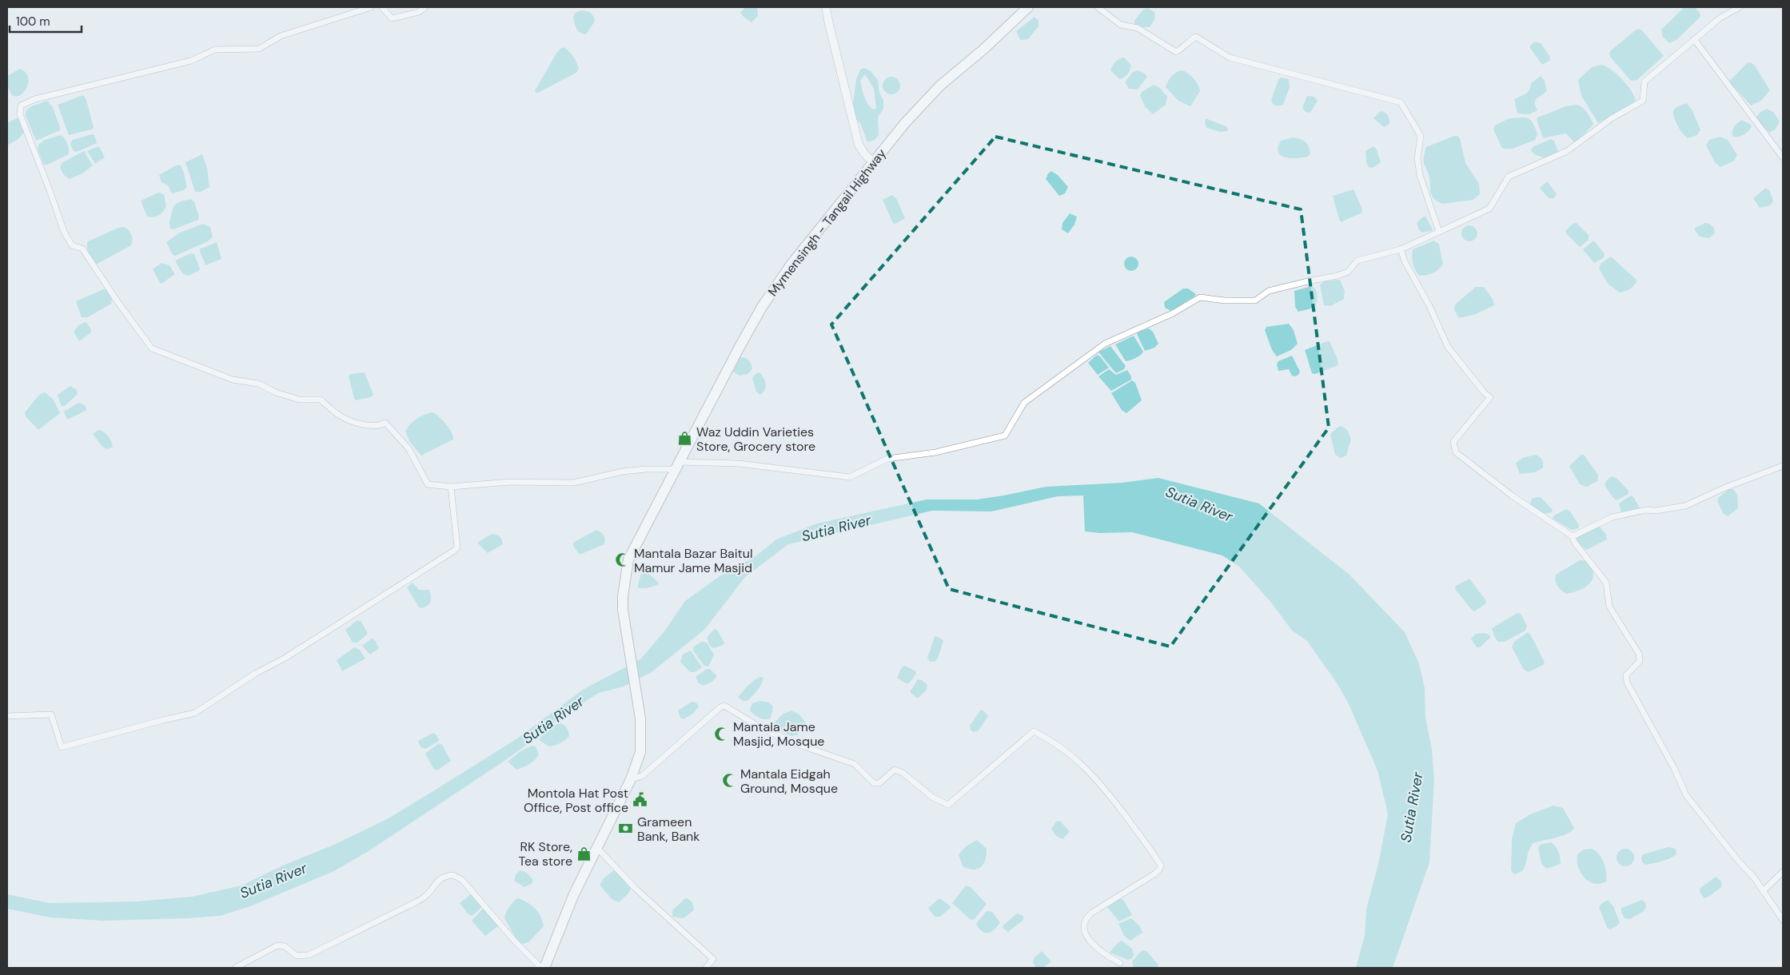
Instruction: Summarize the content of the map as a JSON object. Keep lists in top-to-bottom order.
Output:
{
  "streets": {
    "highway": ["Mymensingh - Tangail Highway"]
  },
  "water": ["Sutia River"],
  "places": {
    "shop": ["Waz Uddin Varieties Store, Grocery store", "RK Store, Tea store"],
    "mosque": ["Mantala Bazar Baitul Mamur Jame Masjid", "Mantala Jame Masjid, Mosque", "Mantala Eidgah Ground, Mosque"],
    "public building": ["Montola Hat Post Office, Post office"],
    "bank": ["Grameen Bank, Bank"]
  },
  "scale_bar": "100 m"
}
